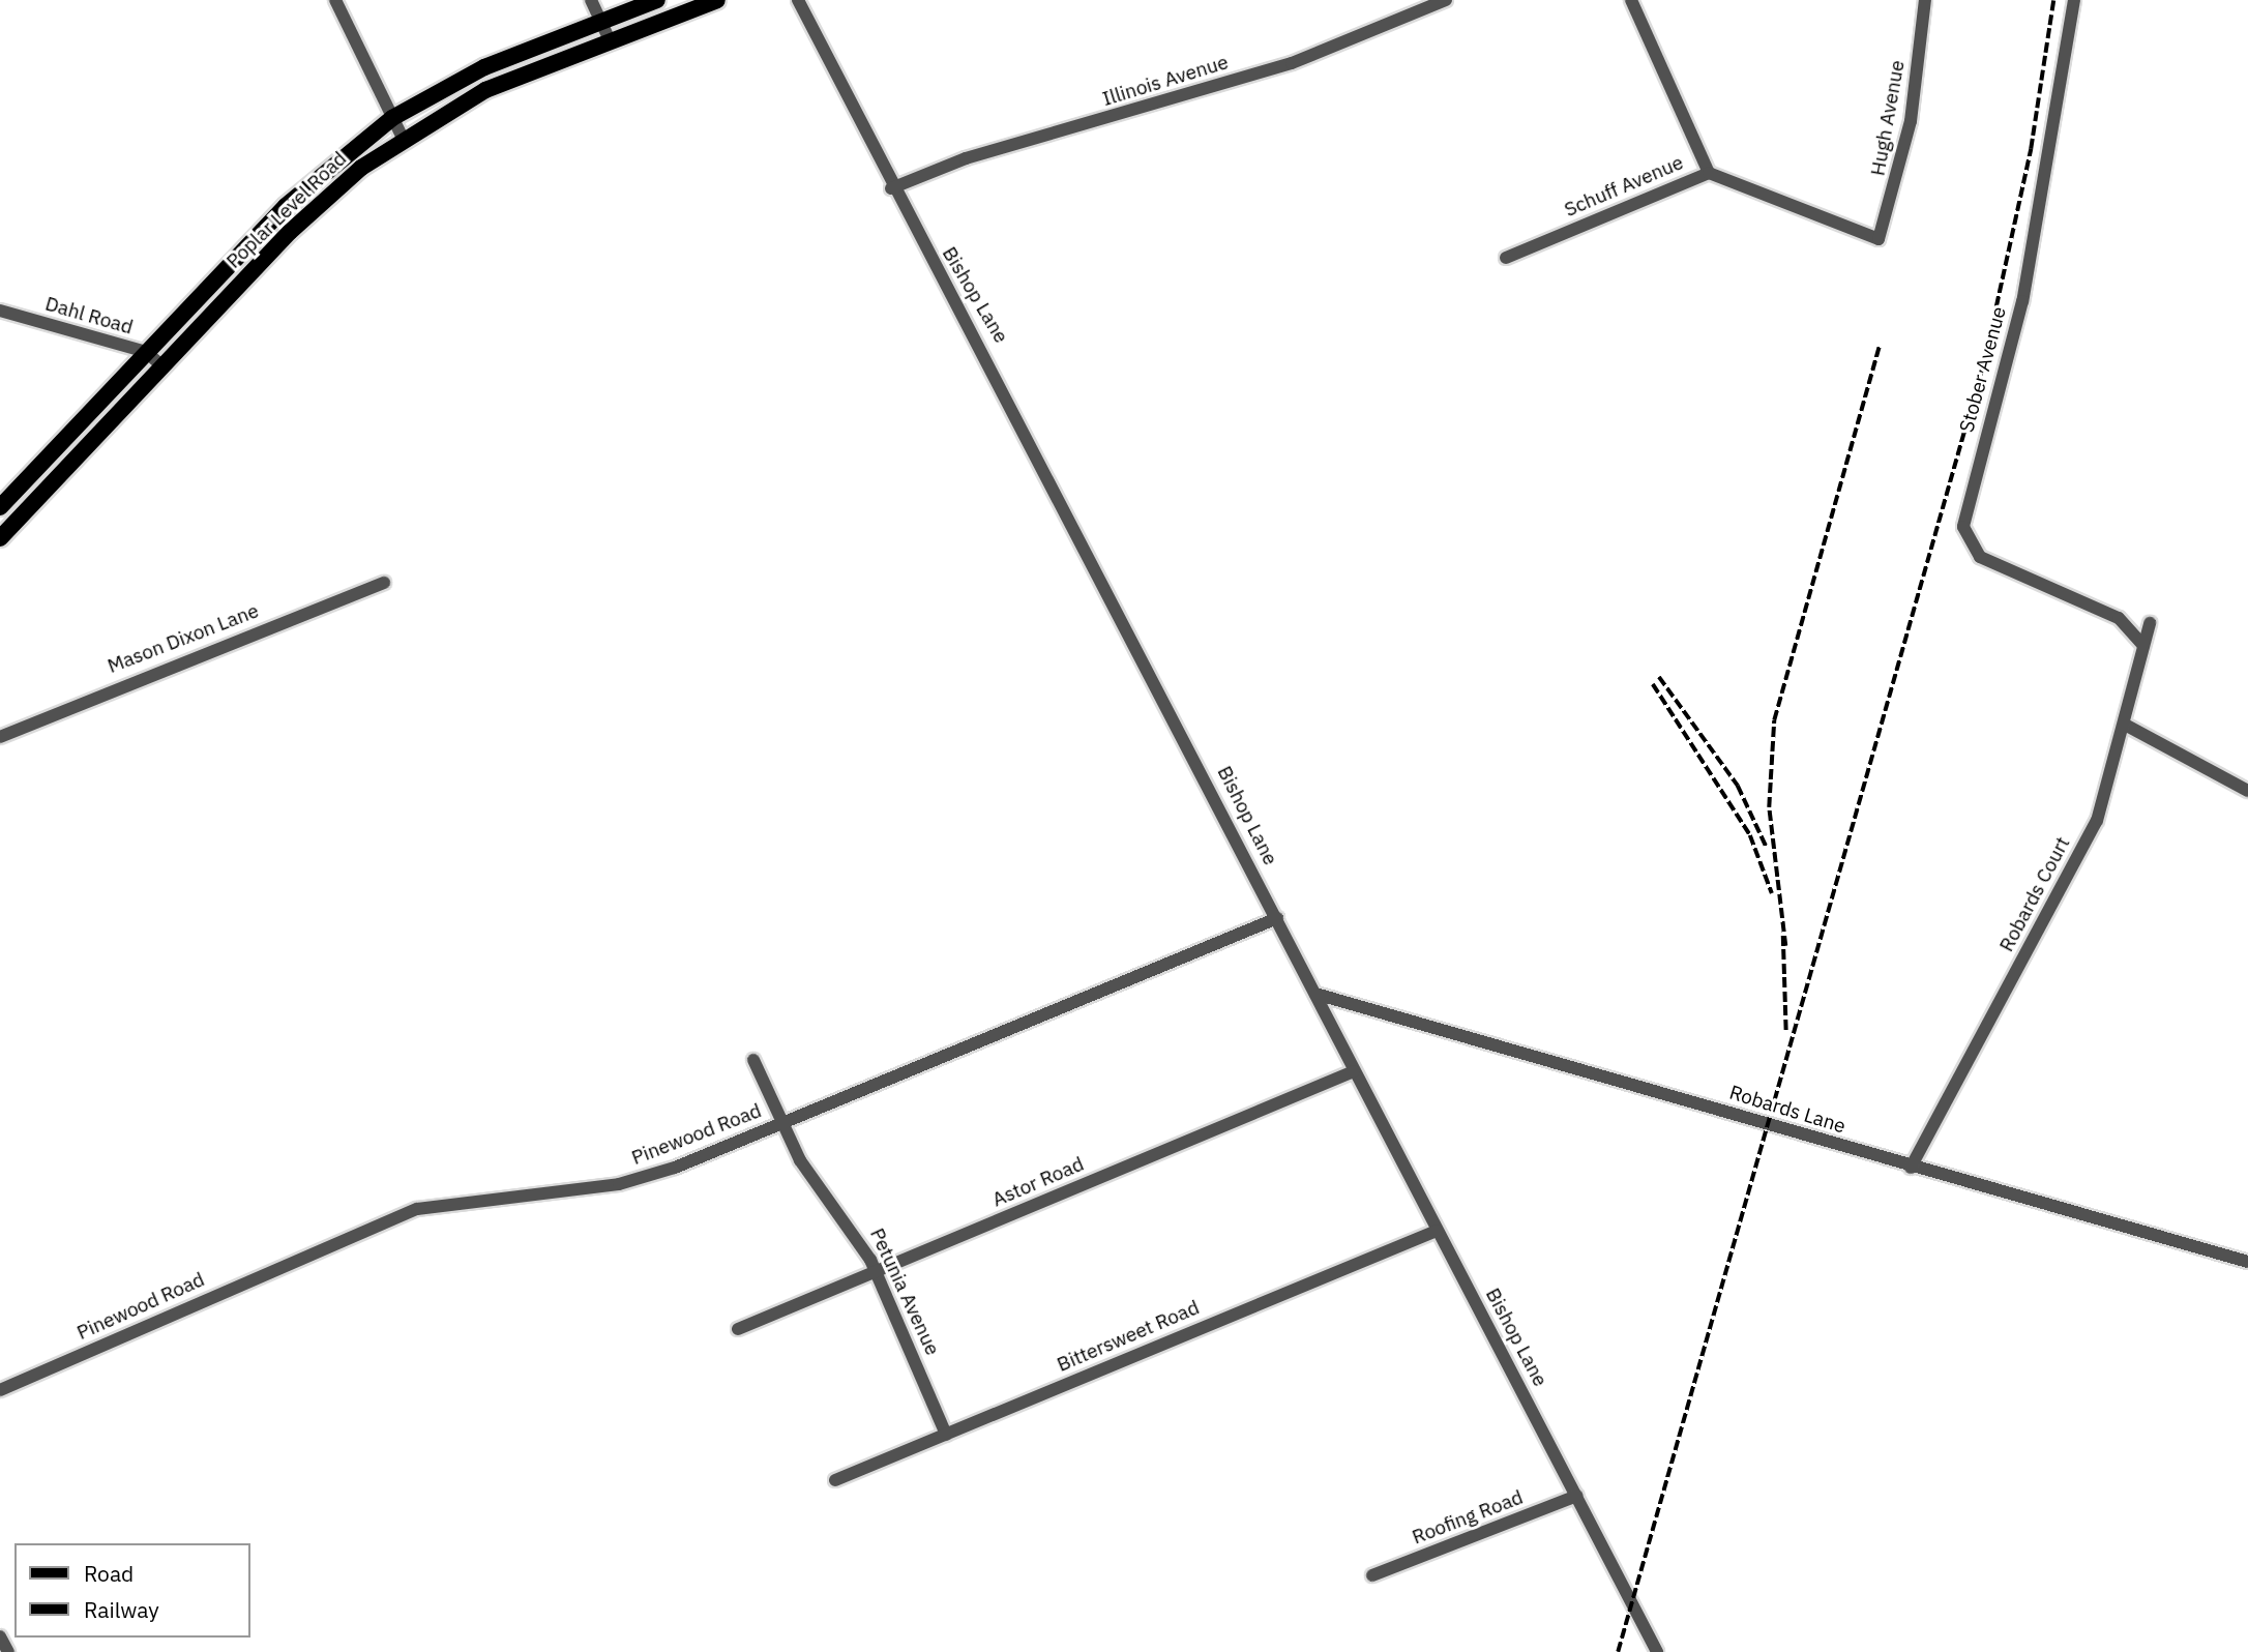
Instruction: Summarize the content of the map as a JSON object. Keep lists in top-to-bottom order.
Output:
{
  "streets": {
    "main road": ["Poplar Level Road"],
    "street": [
      "Illinois Avenue",
      "Hugh Avenue",
      "Schuff Avenue",
      "Bishop Lane",
      "Dahl Road",
      "Stober Avenue",
      "Mason Dixon Lane",
      "Robards Court",
      "Robards Lane",
      "Pinewood Road",
      "Astor Road",
      "Petunia Avenue",
      "Bittersweet Road",
      "Roofing Road"
    ]
  },
  "crossings": [
    ["Illinois Avenue", "Bishop Lane"],
    ["Hugh Avenue", "Schuff Avenue"],
    ["Poplar Level Road", "Dahl Road"],
    ["Bishop Lane", "Robards Lane"],
    ["Bishop Lane", "Pinewood Road"],
    ["Bishop Lane", "Astor Road"],
    ["Bishop Lane", "Bittersweet Road"],
    ["Bishop Lane", "Roofing Road"],
    ["Stober Avenue", "Robards Court"],
    ["Robards Court", "Robards Lane"],
    ["Pinewood Road", "Petunia Avenue"],
    ["Astor Road", "Petunia Avenue"],
    ["Petunia Avenue", "Bittersweet Road"]
  ],
  "legend": ["Road", "Railway"]
}
